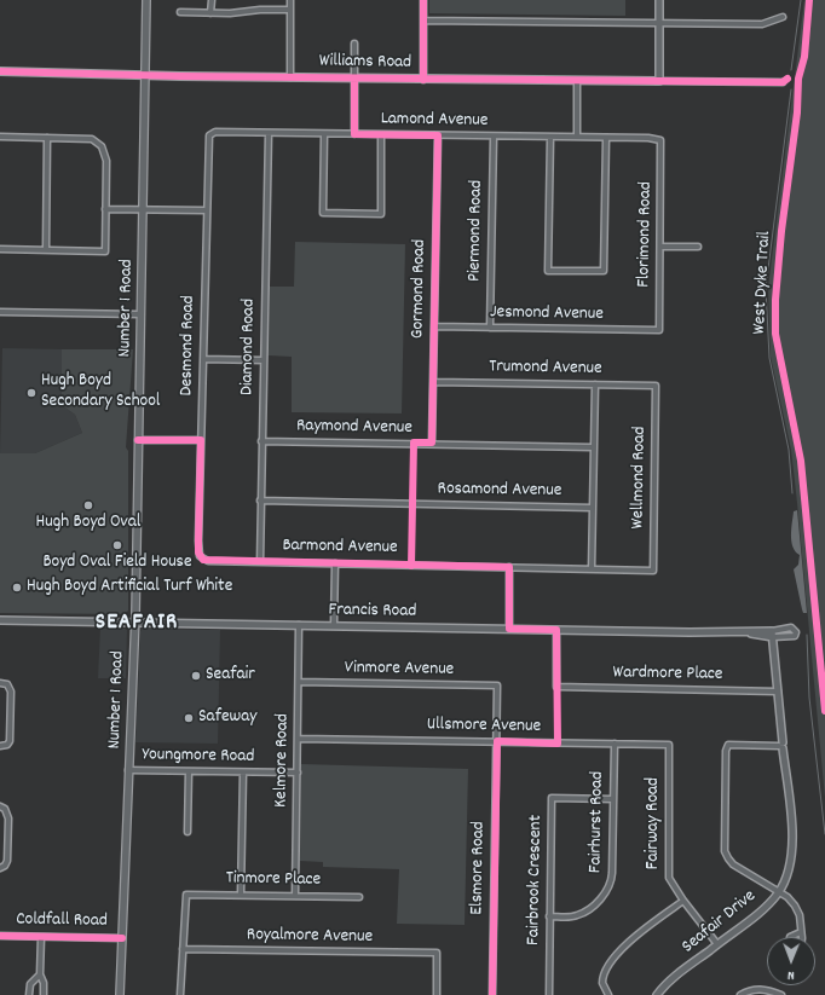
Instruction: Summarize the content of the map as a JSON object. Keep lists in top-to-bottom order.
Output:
{
  "streets": {
    "main road": ["Number 1 Road"],
    "street": [
      "Williams Road",
      "Lamond Avenue",
      "Piermond Road",
      "Florimond Road",
      "Gormond Road",
      "Jesmond Avenue",
      "Desmond Road",
      "Diamond Road",
      "Trumond Avenue",
      "Raymond Avenue",
      "Wellmond Road",
      "Rosamond Avenue",
      "Barmond Avenue",
      "Francis Road",
      "Vinmore Avenue",
      "Wardmore Place",
      "Ullsmore Avenue",
      "Youngmore Road",
      "Kelmore Road",
      "Fairhurst Road",
      "Fairway Road",
      "Elsmore Road",
      "Tinmore Place",
      "Fairbrook Crescent",
      "Coldfall Road",
      "Seafair Drive",
      "Royalmore Avenue"
    ],
    "cycle path": ["West Dyke Trail"]
  },
  "crossings": [
    ["Williams Road", "Number 1 Road"],
    ["Lamond Avenue", "Piermond Road"],
    ["Lamond Avenue", "Florimond Road"],
    ["Lamond Avenue", "Gormond Road"],
    ["Lamond Avenue", "Desmond Road"],
    ["Lamond Avenue", "Diamond Road"],
    ["Piermond Road", "Jesmond Avenue"],
    ["Florimond Road", "Jesmond Avenue"],
    ["Gormond Road", "Jesmond Avenue"],
    ["Gormond Road", "Trumond Avenue"],
    ["Gormond Road", "Raymond Avenue"],
    ["Number 1 Road", "Francis Road"],
    ["Number 1 Road", "Youngmore Road"],
    ["Number 1 Road", "Coldfall Road"],
    ["Desmond Road", "Barmond Avenue"],
    ["Diamond Road", "Raymond Avenue"],
    ["Diamond Road", "Rosamond Avenue"],
    ["Diamond Road", "Barmond Avenue"],
    ["Trumond Avenue", "Wellmond Road"],
    ["Wellmond Road", "Barmond Avenue"],
    ["Francis Road", "Wardmore Place"],
    ["Francis Road", "Kelmore Road"],
    ["Francis Road", "Seafair Drive"],
    ["Vinmore Avenue", "Kelmore Road"],
    ["Vinmore Avenue", "Elsmore Road"],
    ["Wardmore Place", "Seafair Drive"],
    ["Ullsmore Avenue", "Kelmore Road"],
    ["Ullsmore Avenue", "Fairhurst Road"],
    ["Ullsmore Avenue", "Fairway Road"],
    ["Ullsmore Avenue", "Elsmore Road"],
    ["Youngmore Road", "Kelmore Road"],
    ["Kelmore Road", "Tinmore Place"],
    ["Fairhurst Road", "Fairbrook Crescent"],
    ["Fairway Road", "Seafair Drive"],
    ["Tinmore Place", "Royalmore Avenue"]
  ],
  "districts": ["SEAFAIR"],
  "places": [
    "Hugh Boyd Secondary School",
    "Hugh Boyd Oval",
    "Boyd Oval Field House",
    "Hugh Boyd Artificial Turf White",
    "Seafair",
    "Safeway"
  ],
  "north": "bottom"
}
